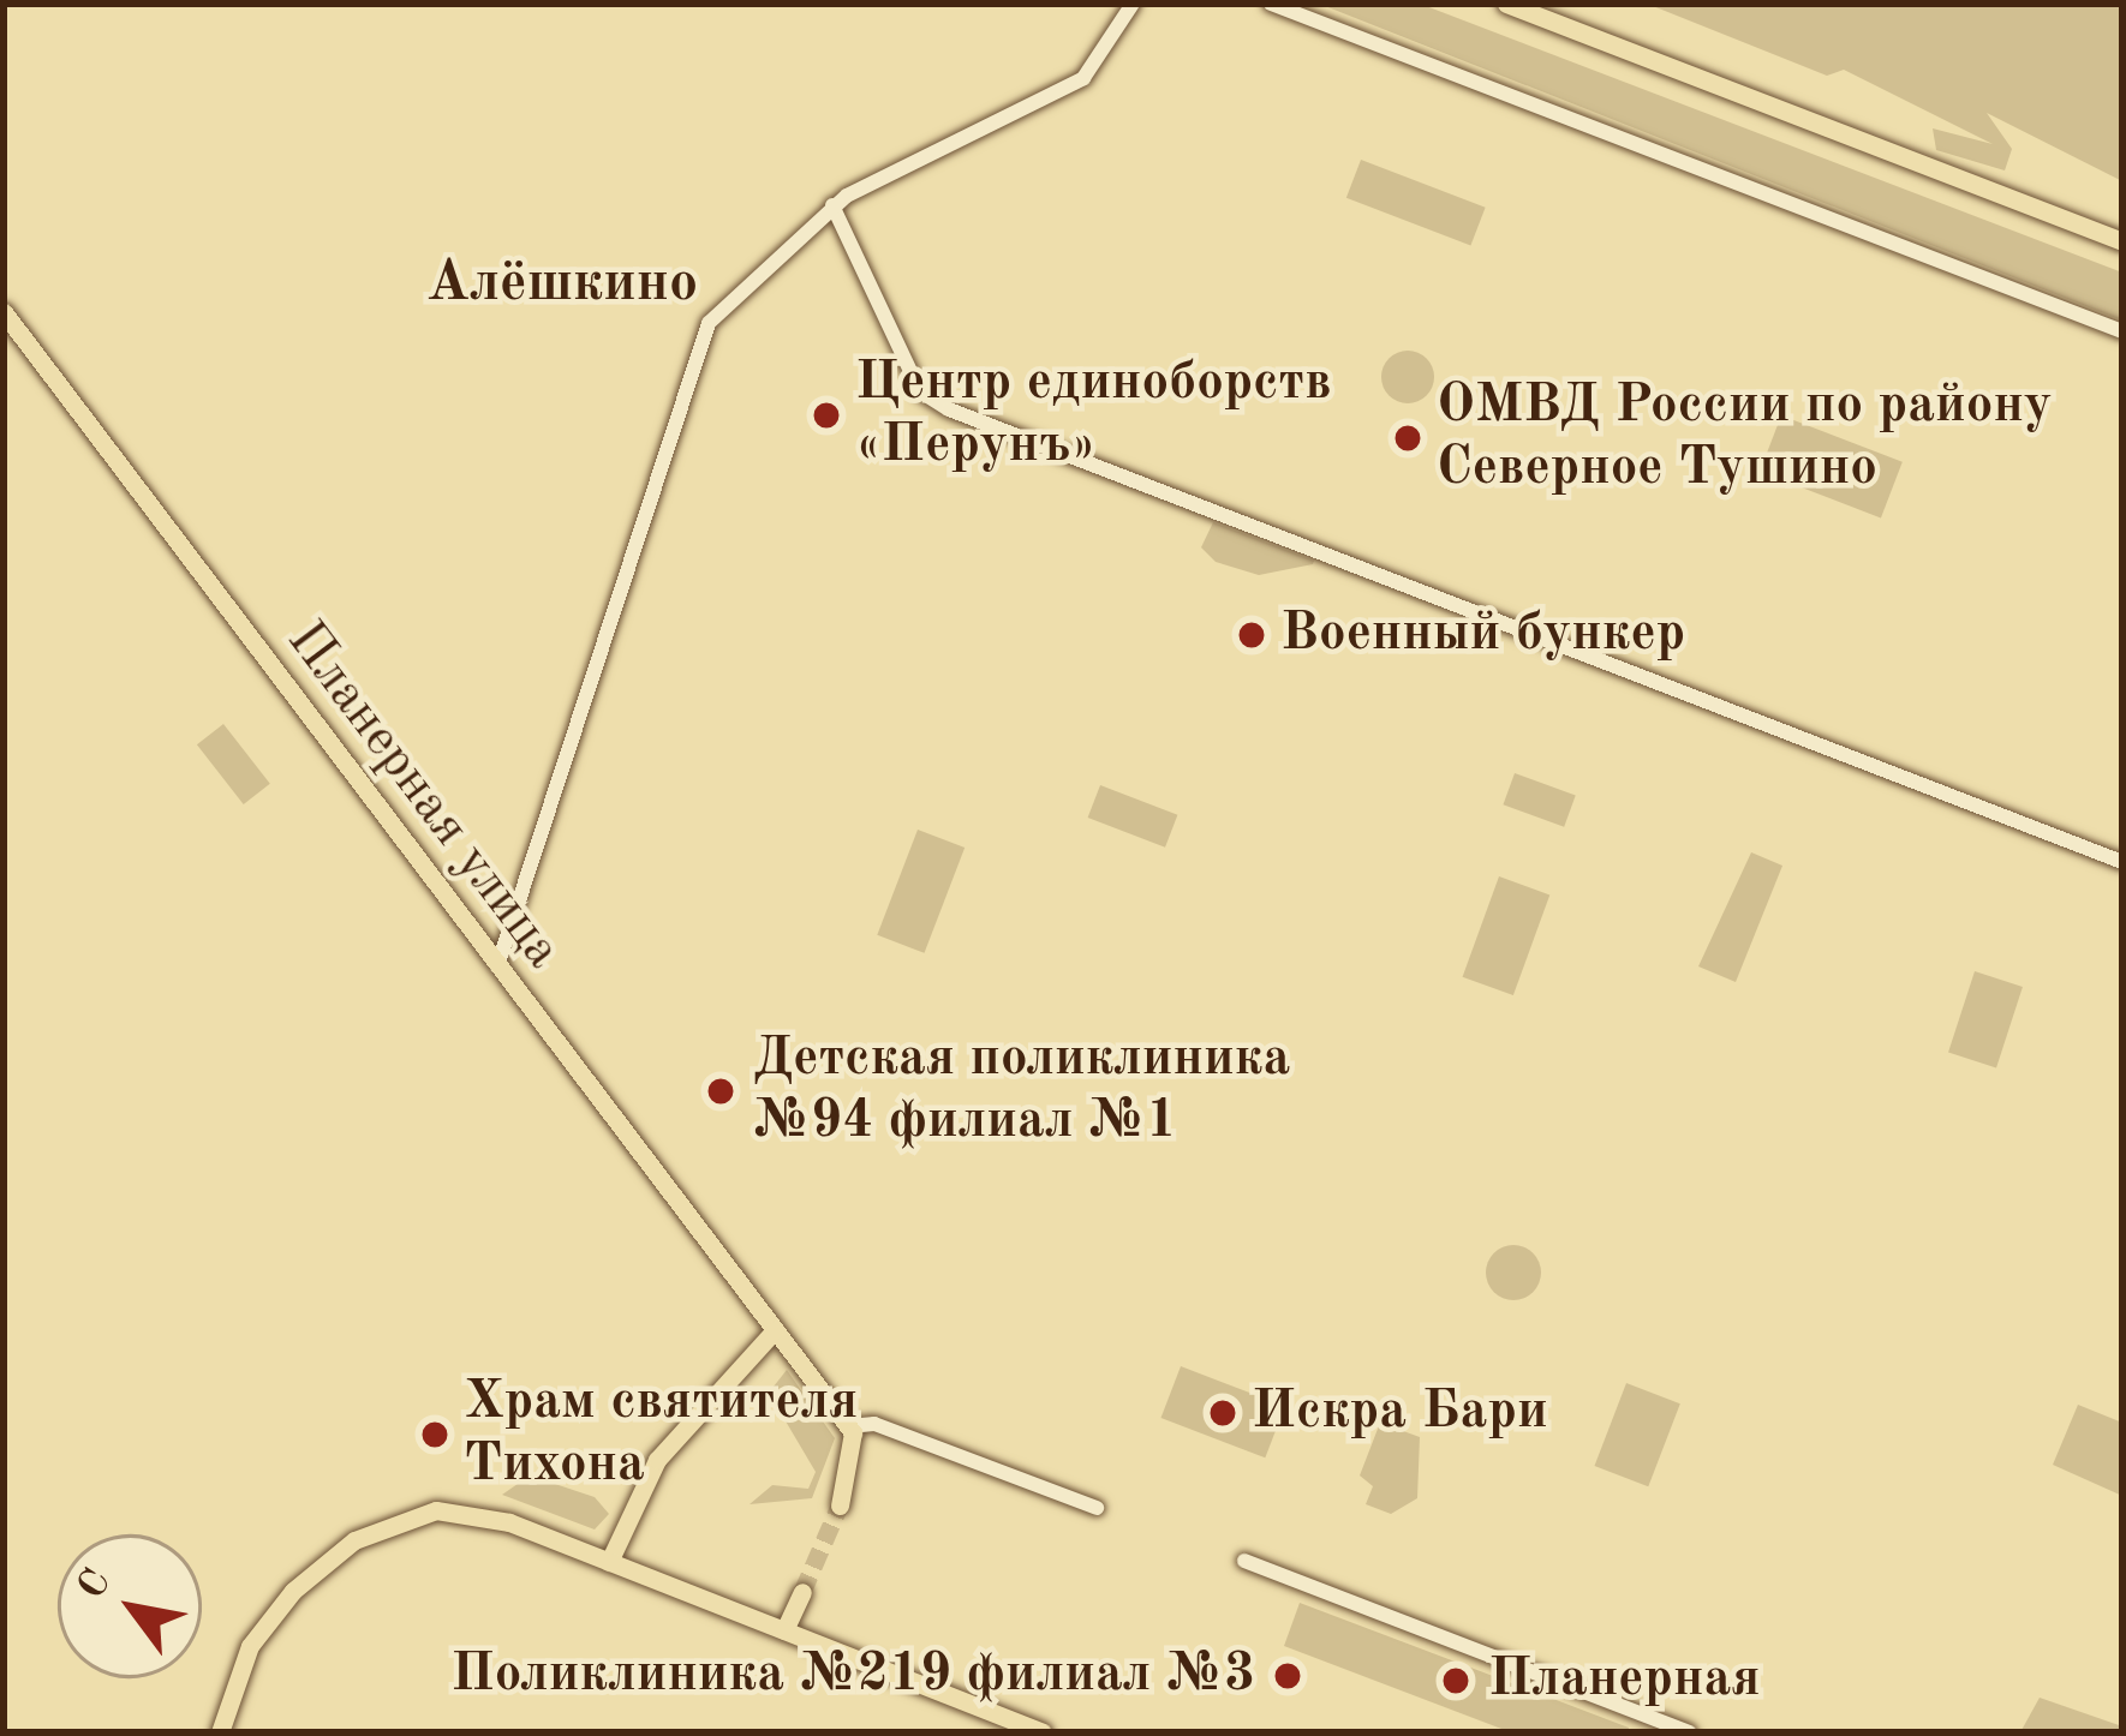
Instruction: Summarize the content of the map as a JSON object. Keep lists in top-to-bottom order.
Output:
{
  "streets": {
    "main road": ["Планерная улица"]
  },
  "districts": ["Алёшкино"],
  "places": [
    "Центр единоборств «Перунъ»",
    "ОМВД России по району Северное Тушино",
    "Военный бункер",
    "Детская поликлиника №94 филиал №1",
    "Искра Бари",
    "Храм святителя Тихона",
    "Поликлиника №219 филиал №3",
    "Планерная"
  ],
  "north": "top left"
}
